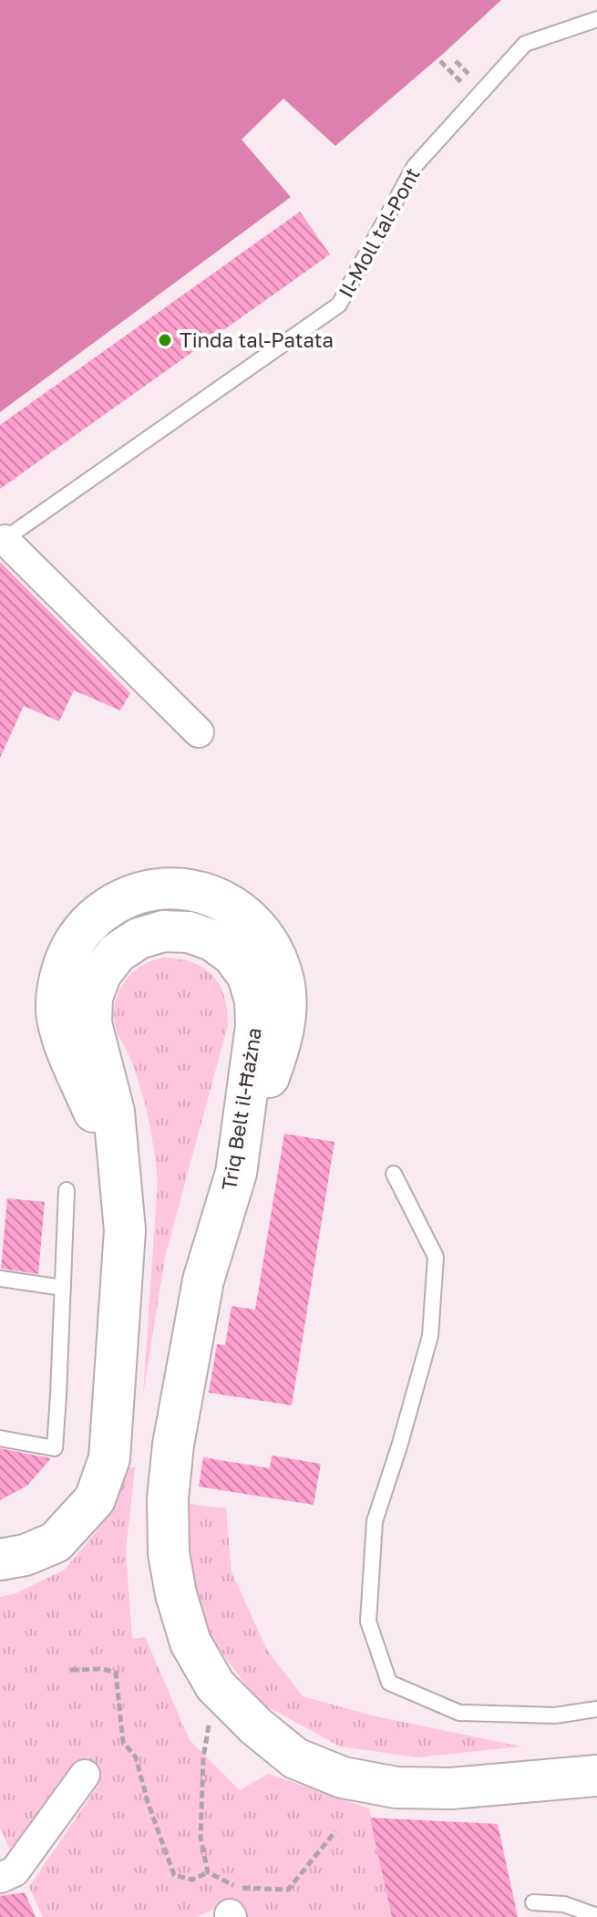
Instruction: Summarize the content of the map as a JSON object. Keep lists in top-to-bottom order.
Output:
{
  "streets": {
    "main road": ["Triq Belt il-Ħażna"],
    "lane": ["Il-Moll tal-Pont"]
  },
  "places": ["Tinda tal-Patata"]
}
